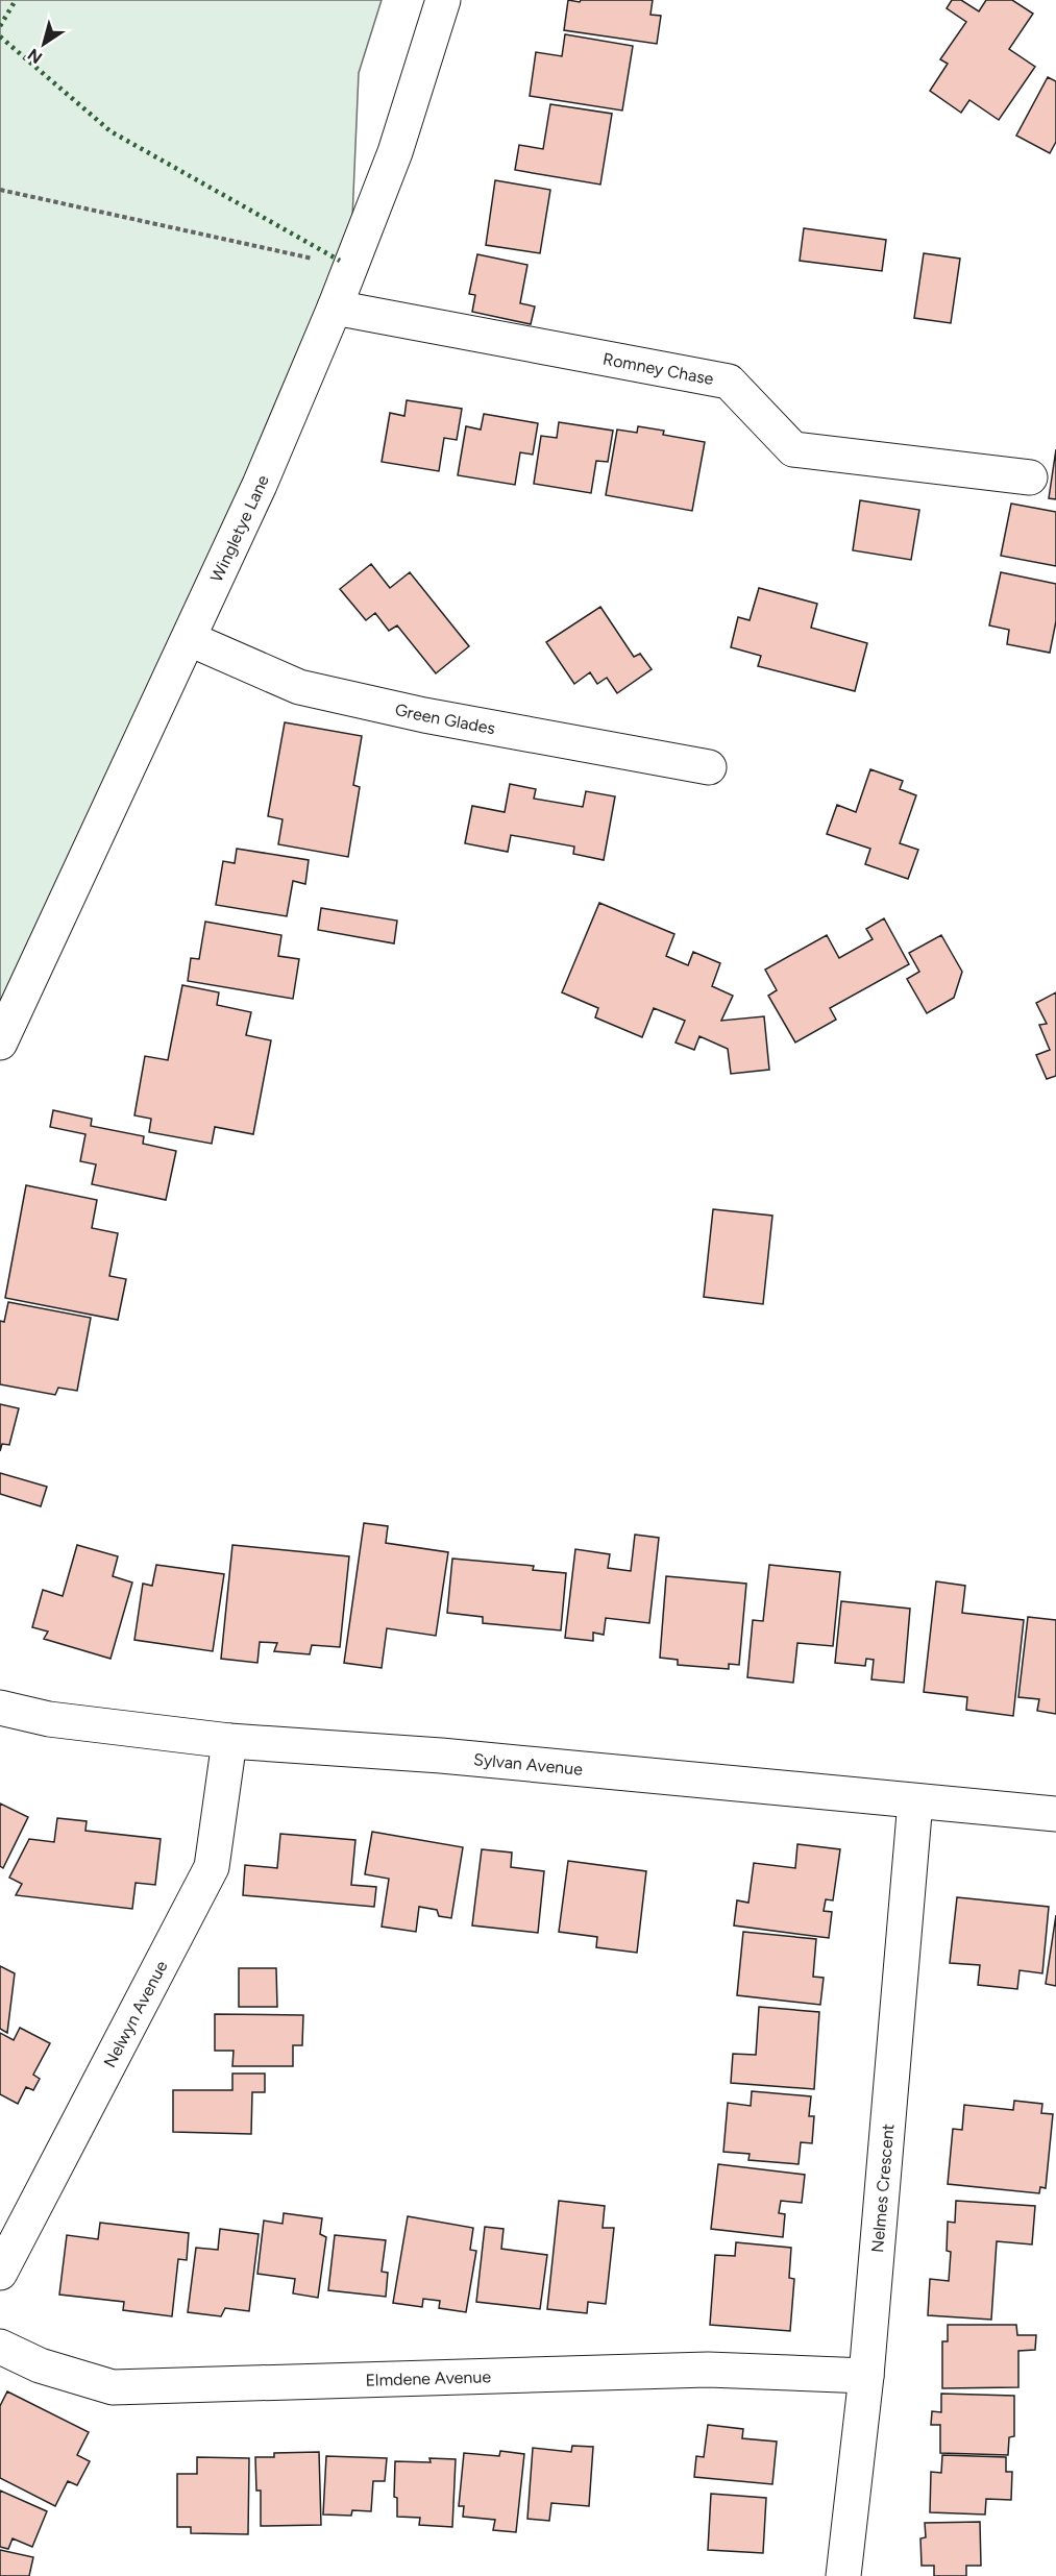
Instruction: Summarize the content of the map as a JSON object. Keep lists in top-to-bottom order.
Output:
{
  "streets": {
    "street": [
      "Romney Chase",
      "Wingletye Lane",
      "Green Glades",
      "Sylvan Avenue",
      "Nelwyn Avenue",
      "Nelmes Crescent",
      "Elmdene Avenue"
    ]
  },
  "crossings": [
    ["Romney Chase", "Wingletye Lane"],
    ["Wingletye Lane", "Green Glades"],
    ["Sylvan Avenue", "Nelwyn Avenue"],
    ["Sylvan Avenue", "Nelmes Crescent"],
    ["Nelmes Crescent", "Elmdene Avenue"]
  ],
  "north": "bottom left"
}
